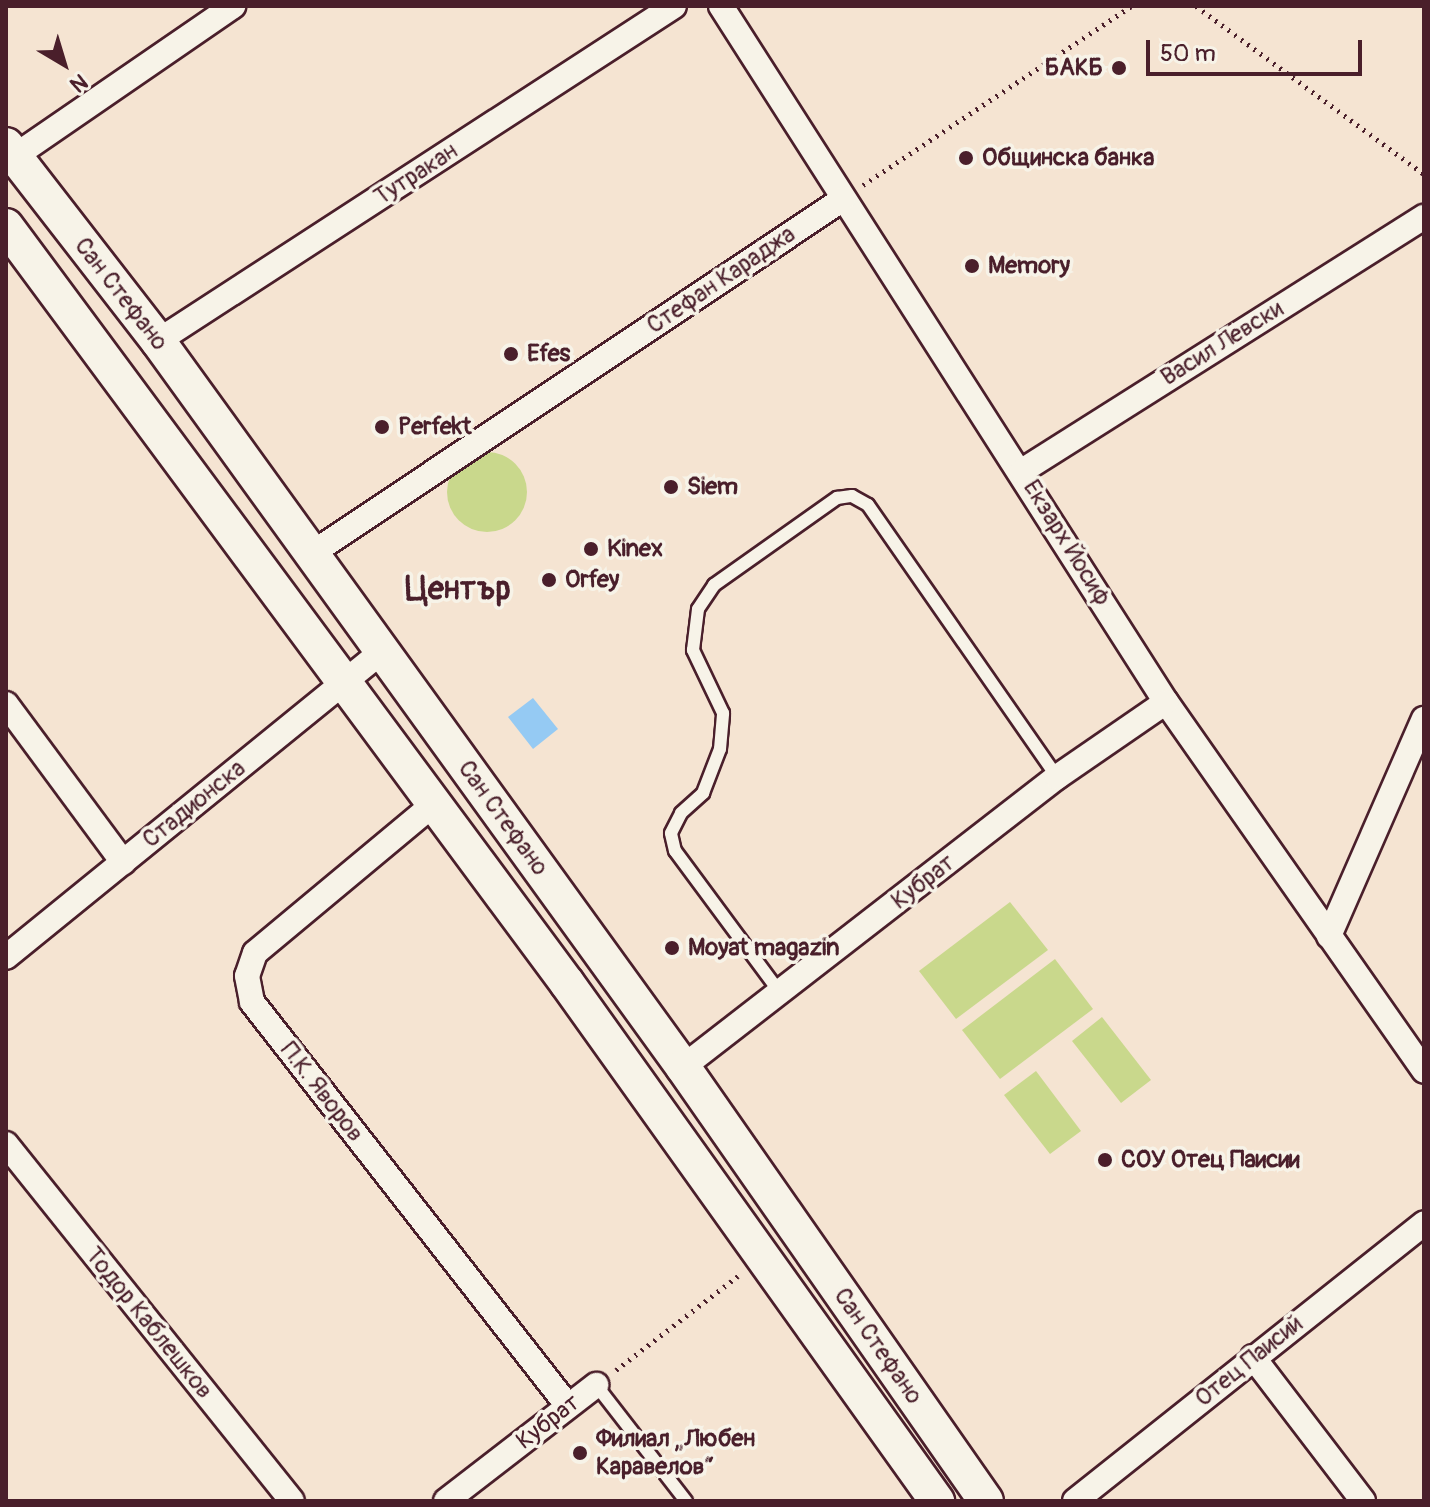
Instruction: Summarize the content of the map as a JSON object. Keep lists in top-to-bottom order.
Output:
{
  "streets": {
    "main road": ["Сан Стефано"],
    "street": [
      "Тутракан",
      "Стефан Караджа",
      "Васил Левски",
      "Екзарх Йосиф",
      "Стадионска",
      "Кубрат",
      "П.К. Яворов",
      "Тодор Каблешков",
      "Отец Паисий"
    ]
  },
  "crossings": [
    ["Тутракан", "Сан Стефано"],
    ["Стефан Караджа", "Сан Стефано"],
    ["Стефан Караджа", "Екзарх Йосиф"],
    ["Сан Стефано", "Стадионска"],
    ["Сан Стефано", "Кубрат"],
    ["Сан Стефано", "П.К. Яворов"],
    ["Васил Левски", "Екзарх Йосиф"],
    ["Екзарх Йосиф", "Кубрат"],
    ["Кубрат", "П.К. Яворов"]
  ],
  "districts": ["Център"],
  "places": [
    "БАКБ",
    "Общинска банка",
    "Memory",
    "Efes",
    "Perfekt",
    "Siem",
    "Kinex",
    "Orfey",
    "Moyat magazin",
    "СОУ Отец Паисии",
    "Филиал „Любен Каравелов“"
  ],
  "scale_bar": "50 m",
  "north": "bottom right"
}
